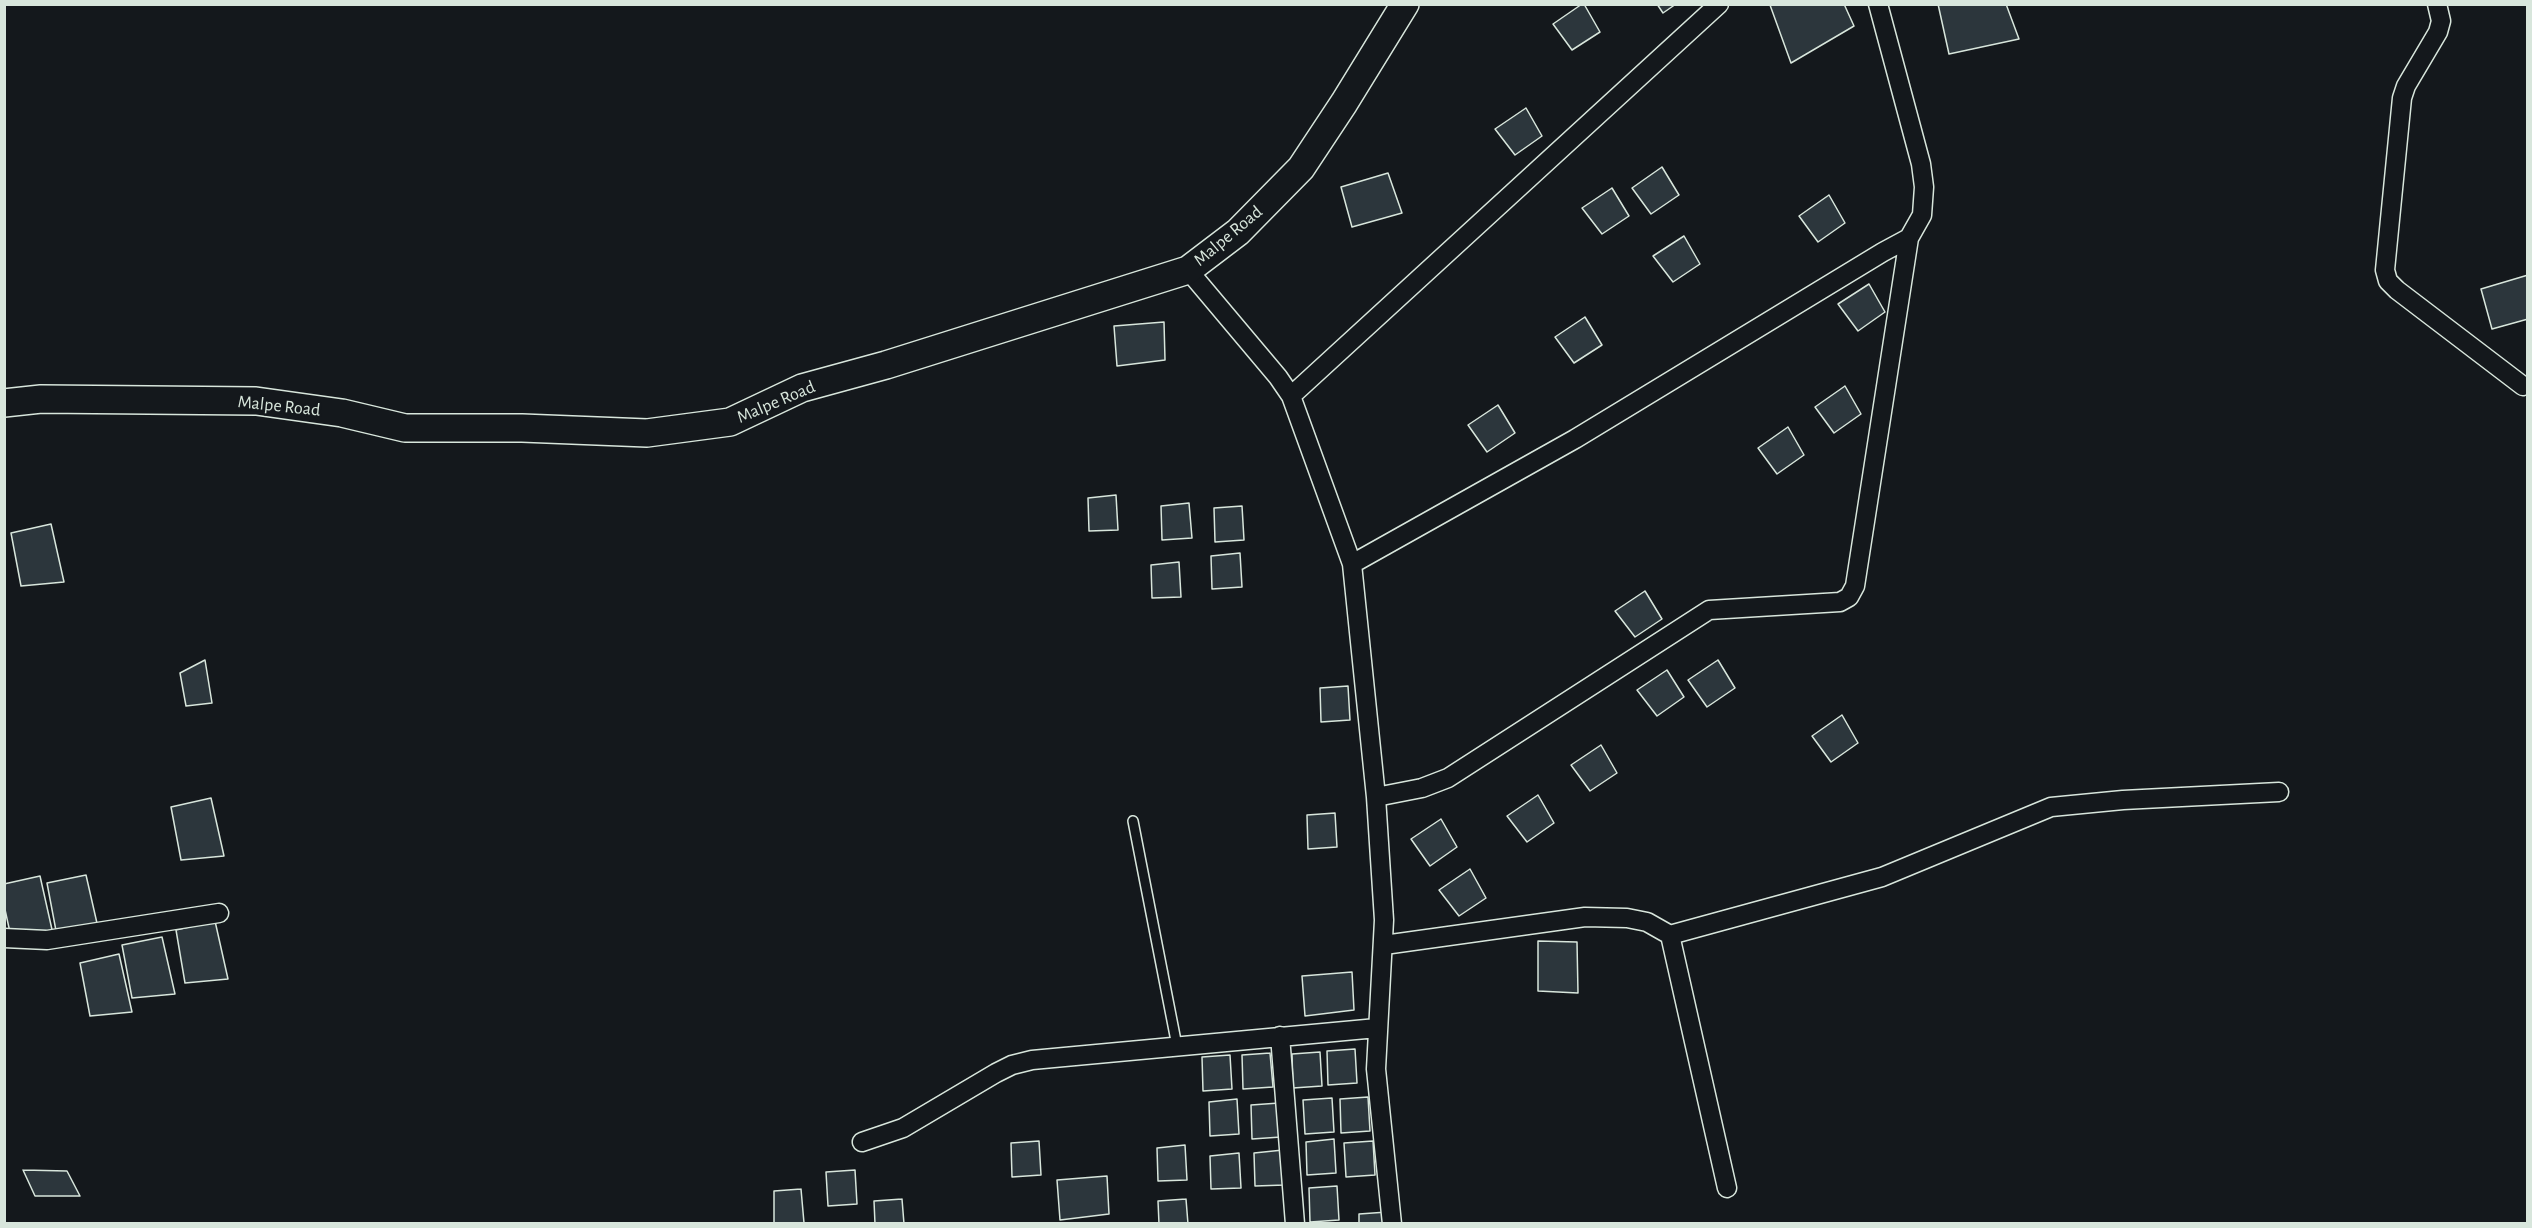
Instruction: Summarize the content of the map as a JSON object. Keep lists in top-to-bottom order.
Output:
{
  "streets": {
    "street": ["Malpe Road"]
  }
}
